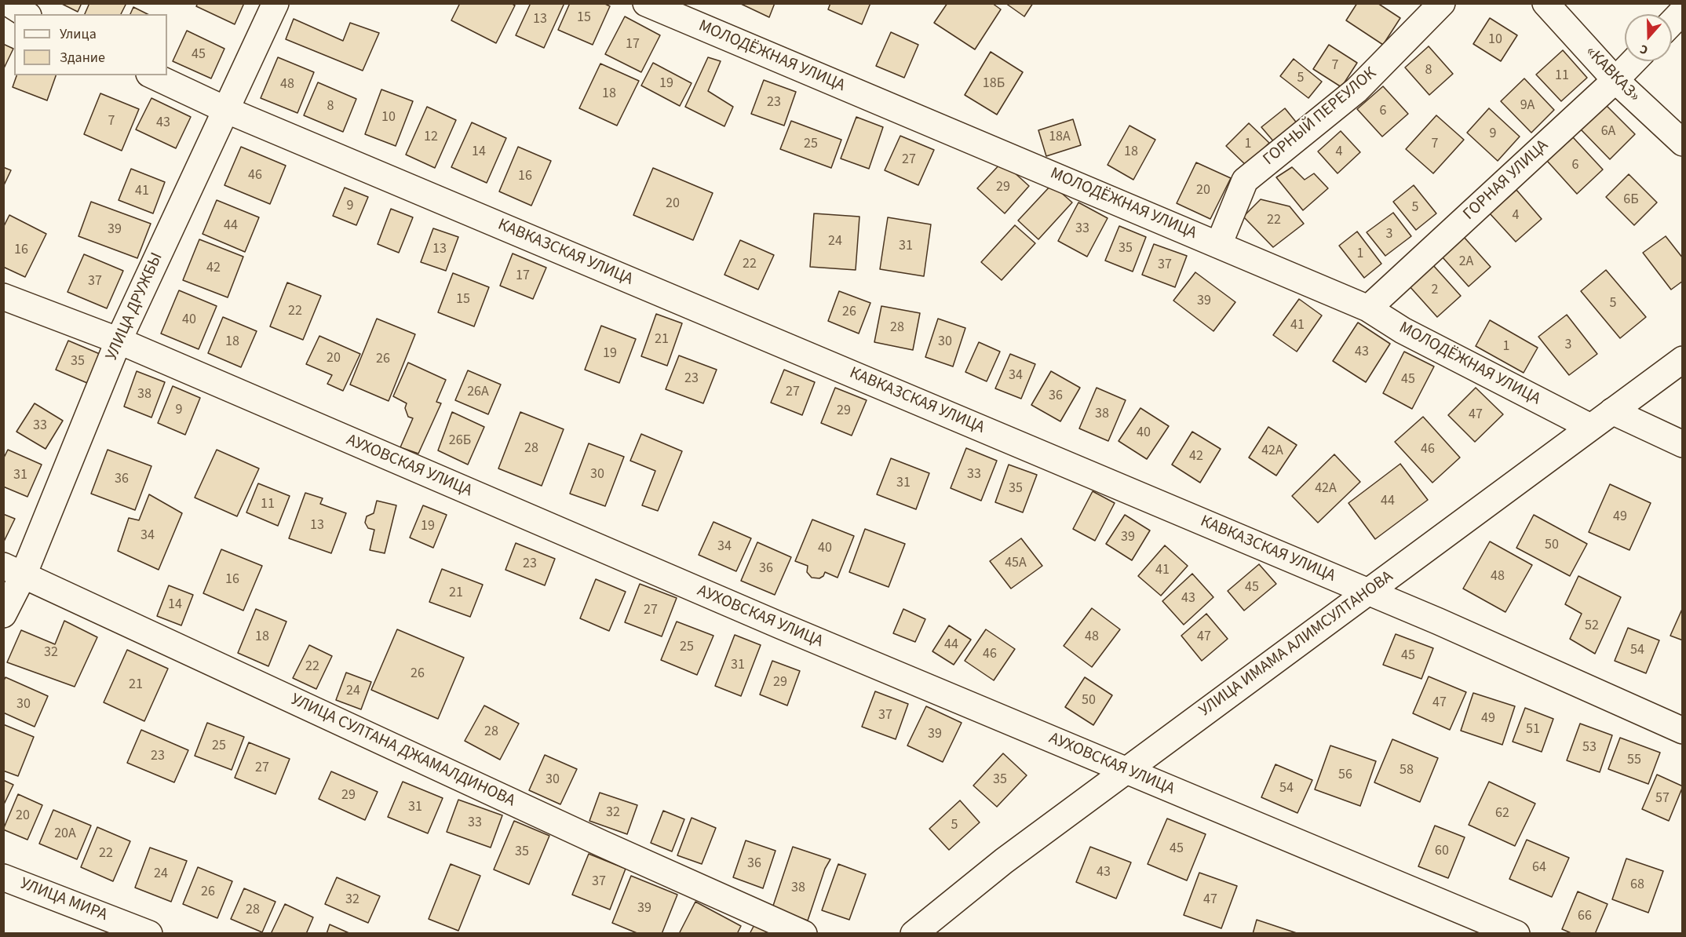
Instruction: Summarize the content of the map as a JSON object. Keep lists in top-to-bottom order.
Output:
{
  "streets": {
    "main road": [
      "МОЛОДЁЖНАЯ УЛИЦА",
      "«КАВКАЗ»",
      "ГОРНЫЙ ПЕРЕУЛОК",
      "ГОРНАЯ УЛИЦА",
      "КАВКАЗСКАЯ УЛИЦА",
      "УЛИЦА ДРУЖБЫ",
      "АУХОВСКАЯ УЛИЦА",
      "УЛИЦА ИМАМА АЛИМСУЛТАНОВА",
      "УЛИЦА СУЛТАНА ДЖАМАЛДИНОВА",
      "УЛИЦА МИРА"
    ]
  },
  "crossings": [
    ["МОЛОДЁЖНАЯ УЛИЦА", "ГОРНЫЙ ПЕРЕУЛОК"],
    ["МОЛОДЁЖНАЯ УЛИЦА", "ГОРНАЯ УЛИЦА"],
    ["МОЛОДЁЖНАЯ УЛИЦА", "УЛИЦА ИМАМА АЛИМСУЛТАНОВА"],
    ["«КАВКАЗ»", "ГОРНАЯ УЛИЦА"],
    ["КАВКАЗСКАЯ УЛИЦА", "УЛИЦА ДРУЖБЫ"],
    ["КАВКАЗСКАЯ УЛИЦА", "УЛИЦА ИМАМА АЛИМСУЛТАНОВА"],
    ["УЛИЦА ДРУЖБЫ", "АУХОВСКАЯ УЛИЦА"],
    ["УЛИЦА ДРУЖБЫ", "УЛИЦА СУЛТАНА ДЖАМАЛДИНОВА"],
    ["АУХОВСКАЯ УЛИЦА", "УЛИЦА ИМАМА АЛИМСУЛТАНОВА"]
  ],
  "house_numbers": [
    "15",
    "13",
    "10",
    "17",
    "45",
    "7",
    "8",
    "11",
    "5",
    "19",
    "18Б",
    "48",
    "18",
    "23",
    "9А",
    "8",
    "6",
    "10",
    "7",
    "43",
    "6А",
    "9",
    "12",
    "18А",
    "25",
    "1",
    "7",
    "14",
    "18",
    "4",
    "27",
    "6",
    "46",
    "16",
    "29",
    "20",
    "41",
    "6Б",
    "20",
    "9",
    "5",
    "4",
    "22",
    "44",
    "33",
    "39",
    "3",
    "24",
    "31",
    "35",
    "13",
    "16",
    "1",
    "2А",
    "22",
    "37",
    "42",
    "17",
    "37",
    "2",
    "15",
    "39",
    "5",
    "22",
    "26",
    "40",
    "41",
    "28",
    "21",
    "18",
    "30",
    "3",
    "1",
    "43",
    "19",
    "20",
    "26",
    "35",
    "34",
    "23",
    "45",
    "26А",
    "27",
    "38",
    "36",
    "9",
    "29",
    "38",
    "47",
    "33",
    "40",
    "26Б",
    "28",
    "46",
    "42А",
    "42",
    "30",
    "33",
    "31",
    "36",
    "31",
    "35",
    "42А",
    "44",
    "11",
    "49",
    "13",
    "19",
    "34",
    "39",
    "50",
    "34",
    "40",
    "45А",
    "23",
    "36",
    "41",
    "48",
    "16",
    "45",
    "21",
    "43",
    "14",
    "27",
    "52",
    "18",
    "48",
    "47",
    "44",
    "25",
    "54",
    "32",
    "46",
    "45",
    "31",
    "22",
    "26",
    "29",
    "21",
    "24",
    "50",
    "47",
    "30",
    "37",
    "49",
    "51",
    "28",
    "39",
    "25",
    "53",
    "23",
    "55",
    "27",
    "58",
    "56",
    "30",
    "35",
    "54",
    "29",
    "57",
    "31",
    "32",
    "62",
    "20",
    "33",
    "5",
    "20А",
    "45",
    "60",
    "35",
    "22",
    "36",
    "64",
    "43",
    "24",
    "37",
    "68",
    "38",
    "26",
    "32",
    "47",
    "39",
    "28",
    "66"
  ],
  "legend": ["Улица", "Здание"],
  "north": "bottom"
}
